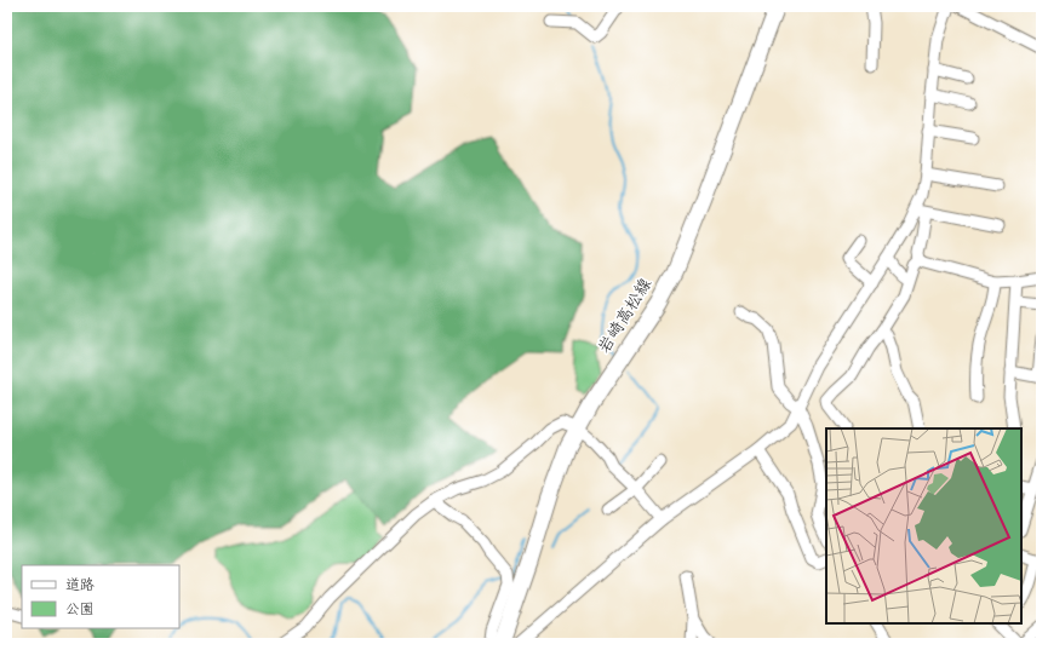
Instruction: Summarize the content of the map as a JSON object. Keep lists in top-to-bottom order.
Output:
{
  "streets": {
    "main road": ["岩崎高松線"]
  },
  "legend": ["道路", "公園"]
}
